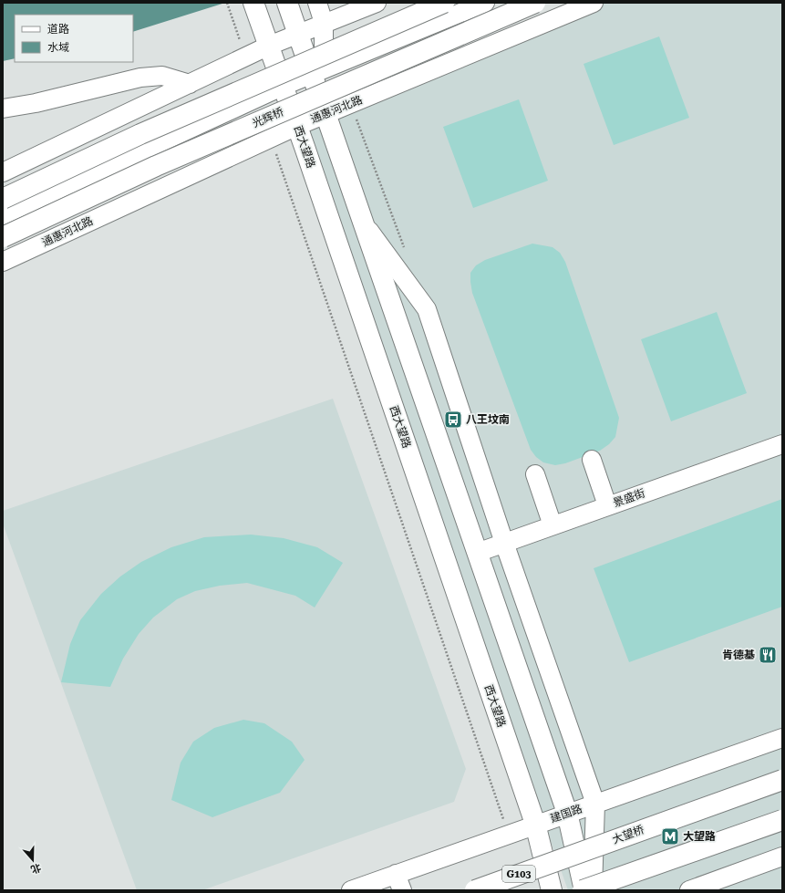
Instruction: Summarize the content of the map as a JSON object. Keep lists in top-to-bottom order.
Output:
{
  "streets": {
    "main road": [
      "光辉桥",
      "西大望路",
      "大望桥",
      "G103"
    ],
    "street": ["通惠河北路", "景盛街", "建国路"]
  },
  "crossings": [
    ["通惠河北路", "西大望路"],
    ["西大望路", "建国路"]
  ],
  "places": {
    "bus stop": ["八王坟南"],
    "restaurant": ["肯德基"],
    "metro station": ["大望路"]
  },
  "legend": ["道路", "水域"],
  "north": "bottom"
}
